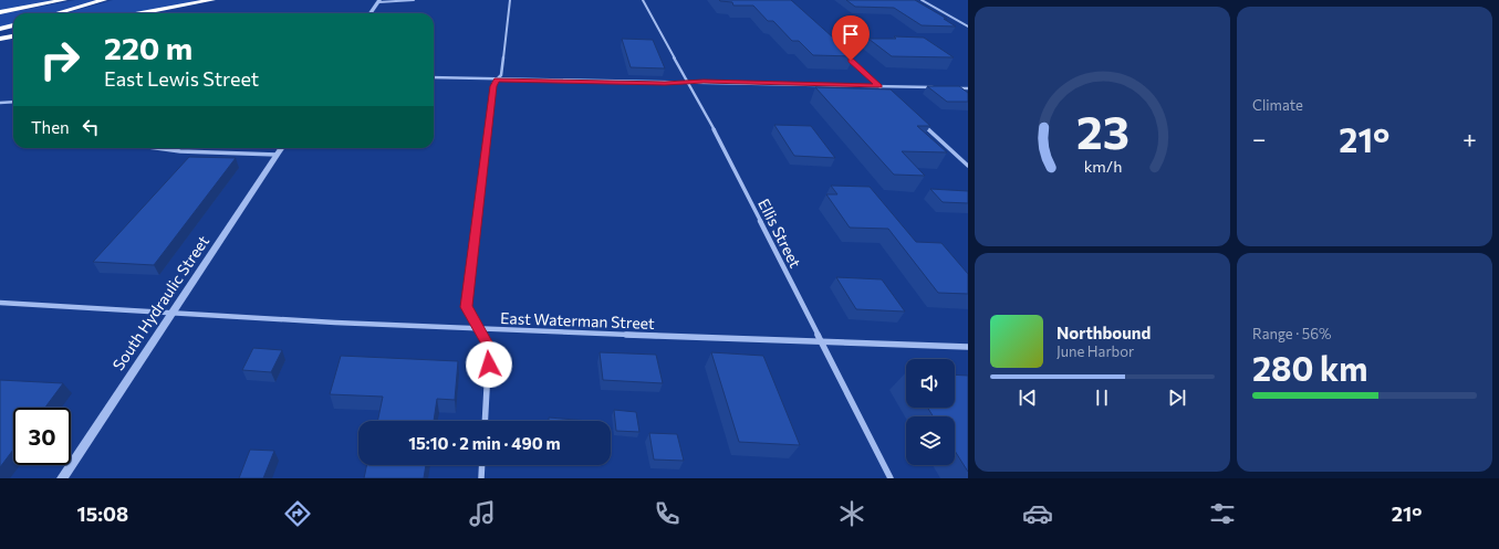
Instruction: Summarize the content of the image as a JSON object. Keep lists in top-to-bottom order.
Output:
{
  "streets": {
    "street": ["Ellis Street", "South Hydraulic Street", "East Waterman Street"]
  },
  "crossings": [
    ["Ellis Street", "East Waterman Street"],
    ["South Hydraulic Street", "East Waterman Street"]
  ],
  "page": {
    "tile": [
      "Climate",
      ["Range · 56%", "280 km"]
    ],
    "turn": ["220 m", "East Lewis Street"],
    "then": "Then",
    "heat": ["−", "21°", "+"],
    "song": ["Northbound", "June Harbor"],
    "limit": "30",
    "trip": "15:10 · 2 min · 490 m",
    "tabs": ["15:08", "21°"],
    "gauge": ["23", "km/h"]
  }
}
